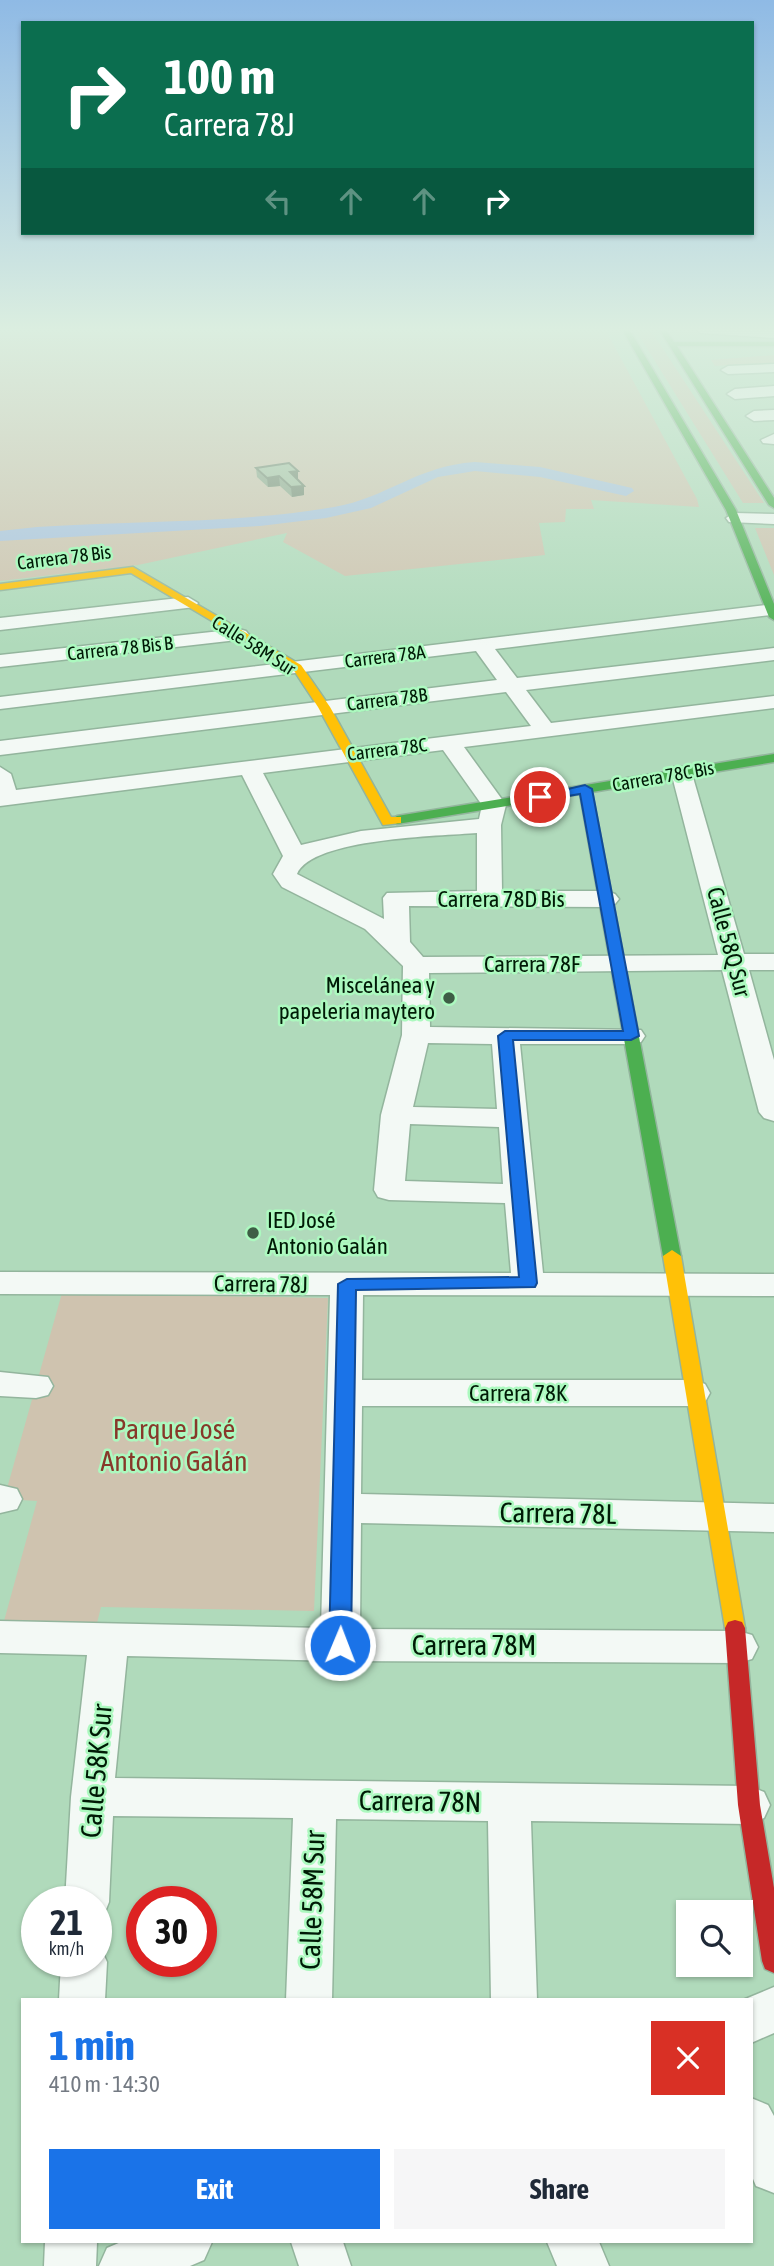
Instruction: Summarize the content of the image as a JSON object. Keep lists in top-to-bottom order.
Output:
{
  "streets": {
    "street": [
      "Carrera 78 Bis",
      "Calle 58M Sur",
      "Carrera 78 Bis B",
      "Carrera 78A",
      "Carrera 78B",
      "Carrera 78C",
      "Carrera 78C Bis",
      "Carrera 78D Bis",
      "Calle 58Q Sur",
      "Carrera 78F",
      "Carrera 78J",
      "Carrera 78K",
      "Carrera 78L",
      "Carrera 78M",
      "Calle 58K Sur",
      "Carrera 78N"
    ]
  },
  "crossings": [
    ["Carrera 78 Bis", "Calle 58M Sur"],
    ["Calle 58M Sur", "Carrera 78 Bis B"],
    ["Calle 58M Sur", "Carrera 78A"],
    ["Calle 58M Sur", "Carrera 78B"],
    ["Calle 58M Sur", "Carrera 78C"],
    ["Calle 58M Sur", "Carrera 78N"],
    ["Carrera 78C Bis", "Calle 58Q Sur"],
    ["Calle 58Q Sur", "Carrera 78F"],
    ["Carrera 78M", "Calle 58K Sur"],
    ["Calle 58K Sur", "Carrera 78N"]
  ],
  "parks": ["Parque José Antonio Galán"],
  "places": ["Miscelánea y papeleria maytero", "IED José Antonio Galán"],
  "page": {
    "turn": ["100 m", "Carrera 78J"],
    "speed": "21 km/h",
    "limit": "30",
    "heading": ["1 min", "410 m · 14:30"],
    "buttons": ["Exit", "Share"]
  }
}
